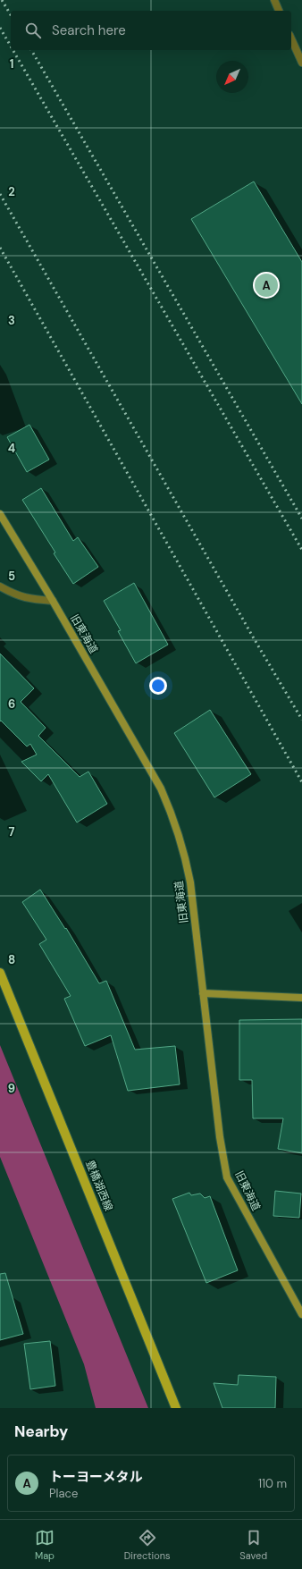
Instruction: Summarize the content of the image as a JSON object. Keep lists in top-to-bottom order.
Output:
{
  "streets": {
    "main road": ["豊橋湖西線"],
    "street": ["旧東海道"]
  },
  "north": "bottom left",
  "page": {
    "search": "Search here",
    "pins": "A",
    "heading": "Nearby",
    "list": [
      {
        "mark": "A",
        "name": "トーヨーメタル",
        "note": "Place",
        "value": "110 m"
      }
    ],
    "nav": ["Map", "Directions", "Saved"]
  },
  "grid": {
    "rows": [
      "1",
      "2",
      "3",
      "4",
      "5",
      "6",
      "7",
      "8",
      "9"
    ]
  }
}
